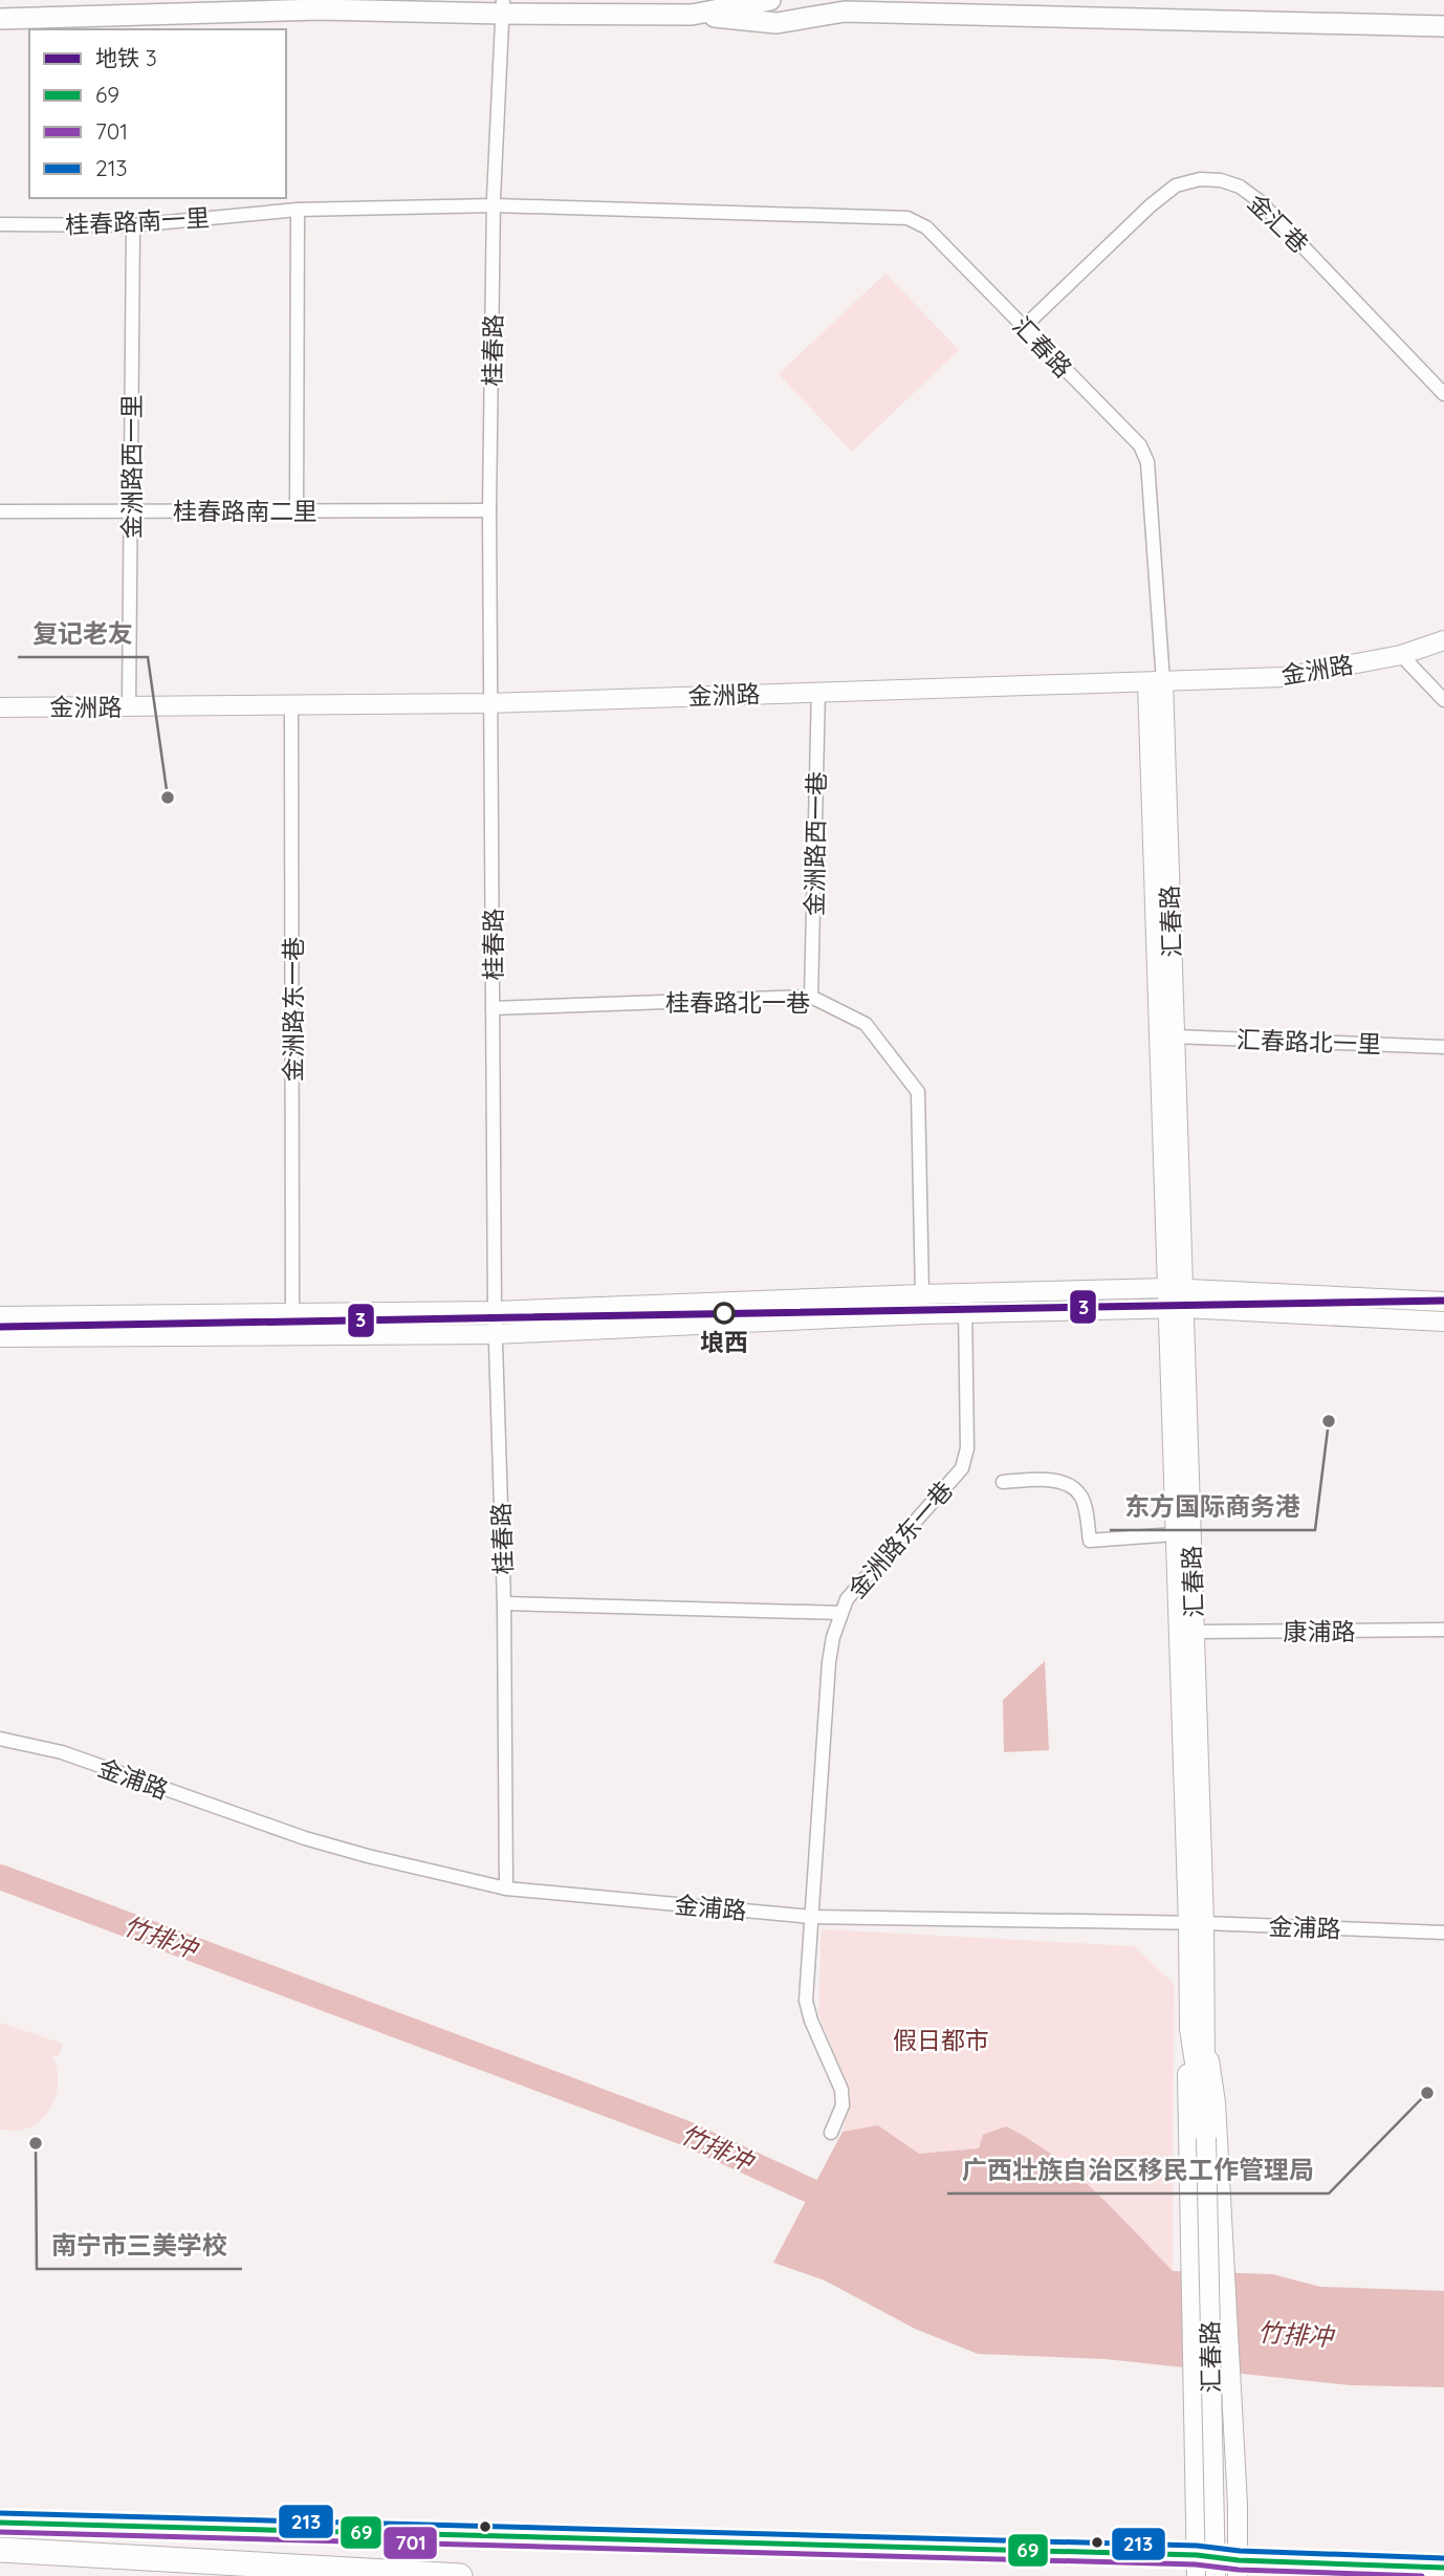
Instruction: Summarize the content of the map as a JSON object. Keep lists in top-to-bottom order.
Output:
{
  "streets": {
    "main road": ["汇春路", "金洲路"],
    "street": [
      "桂春路南一里",
      "金汇巷",
      "桂春路",
      "金洲路西一里",
      "桂春路南二里",
      "金洲路西一巷",
      "桂春路北一巷",
      "金洲路东一巷",
      "汇春路北一里",
      "康浦路",
      "金浦路"
    ]
  },
  "crossings": [
    ["桂春路南一里", "汇春路"],
    ["桂春路南一里", "桂春路"],
    ["桂春路南一里", "金洲路西一里"],
    ["金汇巷", "汇春路"],
    ["汇春路", "桂春路"],
    ["汇春路", "金洲路"],
    ["汇春路", "汇春路北一里"],
    ["汇春路", "康浦路"],
    ["汇春路", "金浦路"],
    ["桂春路", "桂春路南二里"],
    ["桂春路", "金洲路"],
    ["桂春路", "桂春路北一巷"],
    ["桂春路", "金浦路"],
    ["金洲路西一里", "桂春路南二里"],
    ["金洲路西一里", "金洲路"],
    ["金洲路", "金洲路西一巷"],
    ["金洲路", "金洲路东一巷"],
    ["金洲路西一巷", "桂春路北一巷"],
    ["金洲路东一巷", "金浦路"]
  ],
  "water": ["竹排冲"],
  "parks": ["假日都市"],
  "places": [
    "复记老友",
    "埌西",
    "东方国际商务港",
    "广西壮族自治区移民工作管理局",
    "南宁市三美学校"
  ],
  "lines": [
    "metro line 3",
    "transit line 213",
    "transit line 69",
    "transit line 701"
  ],
  "legend": [
    "地铁 3",
    "69",
    "701",
    "213"
  ]
}
